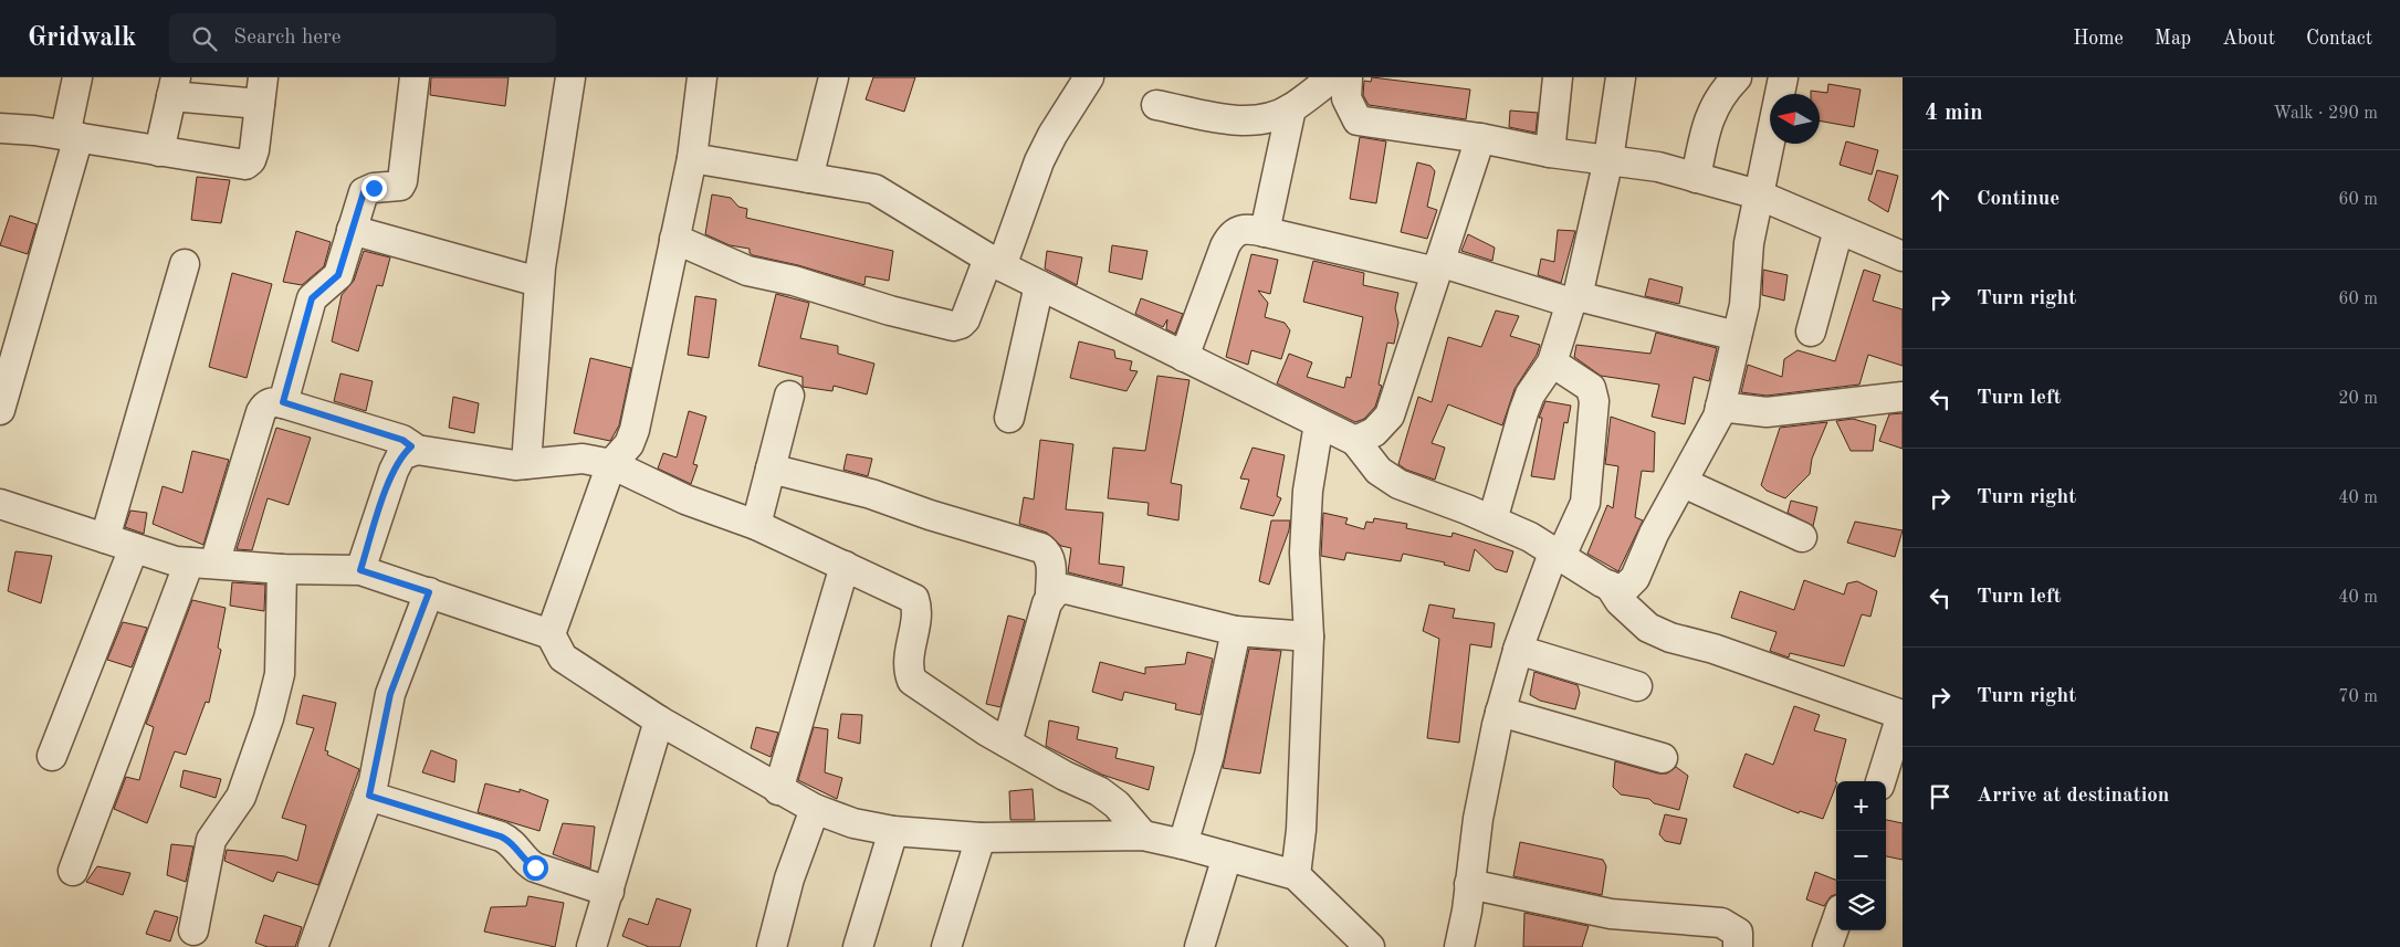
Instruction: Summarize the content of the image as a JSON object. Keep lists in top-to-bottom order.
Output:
{
  "north": "left",
  "page": {
    "header": "Gridwalk",
    "search": "Search here",
    "nav": [
      "Home",
      "Map",
      "About",
      "Contact"
    ],
    "heading": ["4 min", "Walk · 290 m"],
    "list": [
      ["Continue", "60 m"],
      ["Turn right", "60 m"],
      ["Turn left", "20 m"],
      ["Turn right", "40 m"],
      ["Turn left", "40 m"],
      ["Turn right", "70 m"],
      "Arrive at destination"
    ],
    "map_buttons": ["+", "−"]
  }
}
